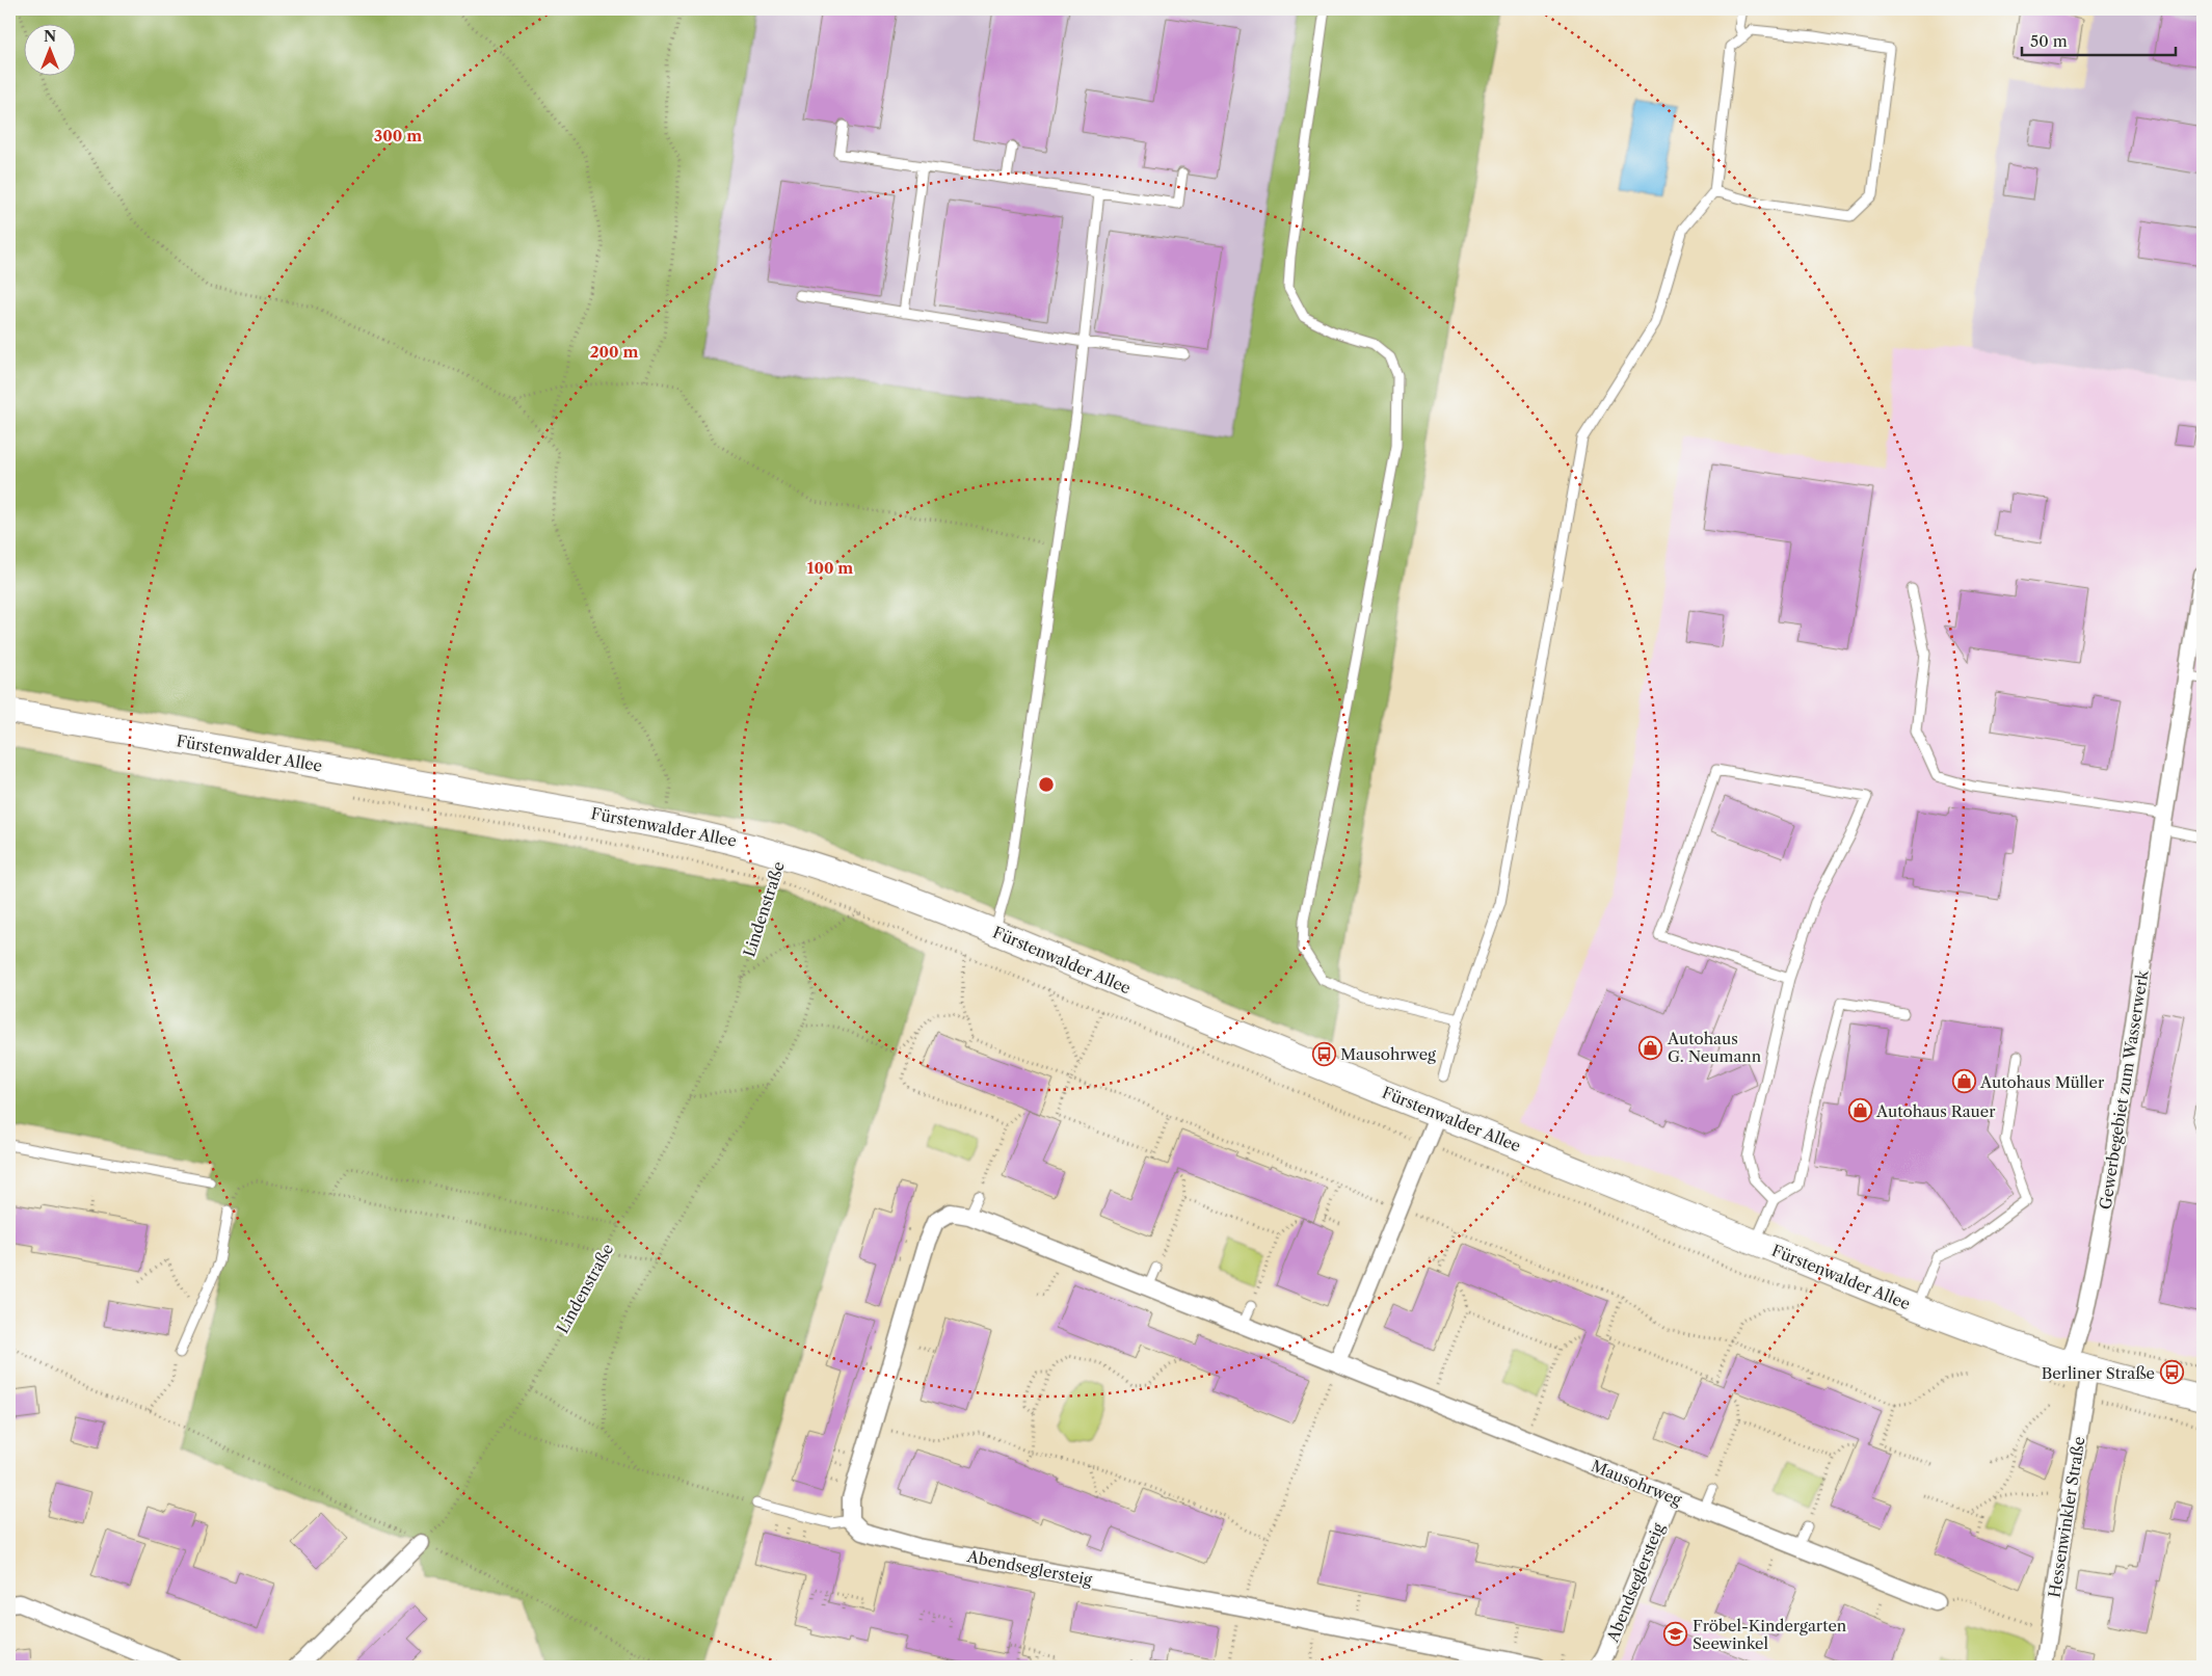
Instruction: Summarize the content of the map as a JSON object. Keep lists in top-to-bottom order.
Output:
{
  "streets": {
    "main road": ["Fürstenwalder Allee"],
    "street": [
      "Gewerbegebiet zum Wasserwerk",
      "Mausohrweg",
      "Hessenwinkler Straße",
      "Abendseglersteig"
    ],
    "path": ["Lindenstraße"]
  },
  "crossings": [
    ["Fürstenwalder Allee", "Lindenstraße"],
    ["Fürstenwalder Allee", "Gewerbegebiet zum Wasserwerk"],
    ["Fürstenwalder Allee", "Hessenwinkler Straße"],
    ["Gewerbegebiet zum Wasserwerk", "Hessenwinkler Straße"],
    ["Mausohrweg", "Abendseglersteig"]
  ],
  "places": {
    "shop": ["Autohaus G. Neumann", "Autohaus Müller", "Autohaus Rauer"],
    "bus stop": ["Mausohrweg", "Berliner Straße"],
    "school or university": ["Fröbel-Kindergarten Seewinkel"]
  },
  "scale_bar": "50 m",
  "north": "top",
  "rings": ["300 m", "200 m", "100 m"]
}
